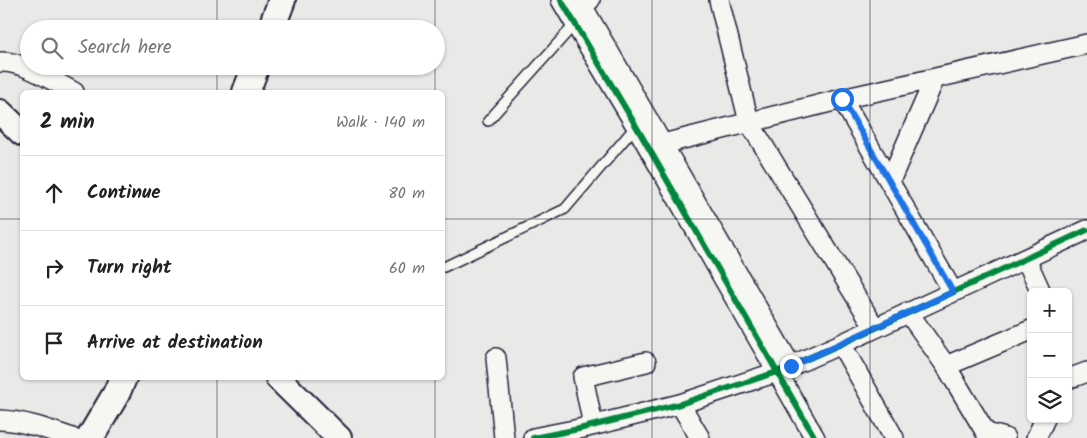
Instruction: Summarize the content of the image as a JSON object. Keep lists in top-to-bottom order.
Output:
{
  "page": {
    "search": "Search here",
    "heading": ["2 min", "Walk · 140 m"],
    "list": [
      ["Continue", "80 m"],
      ["Turn right", "60 m"],
      "Arrive at destination"
    ],
    "map_buttons": ["+", "−"]
  }
}
